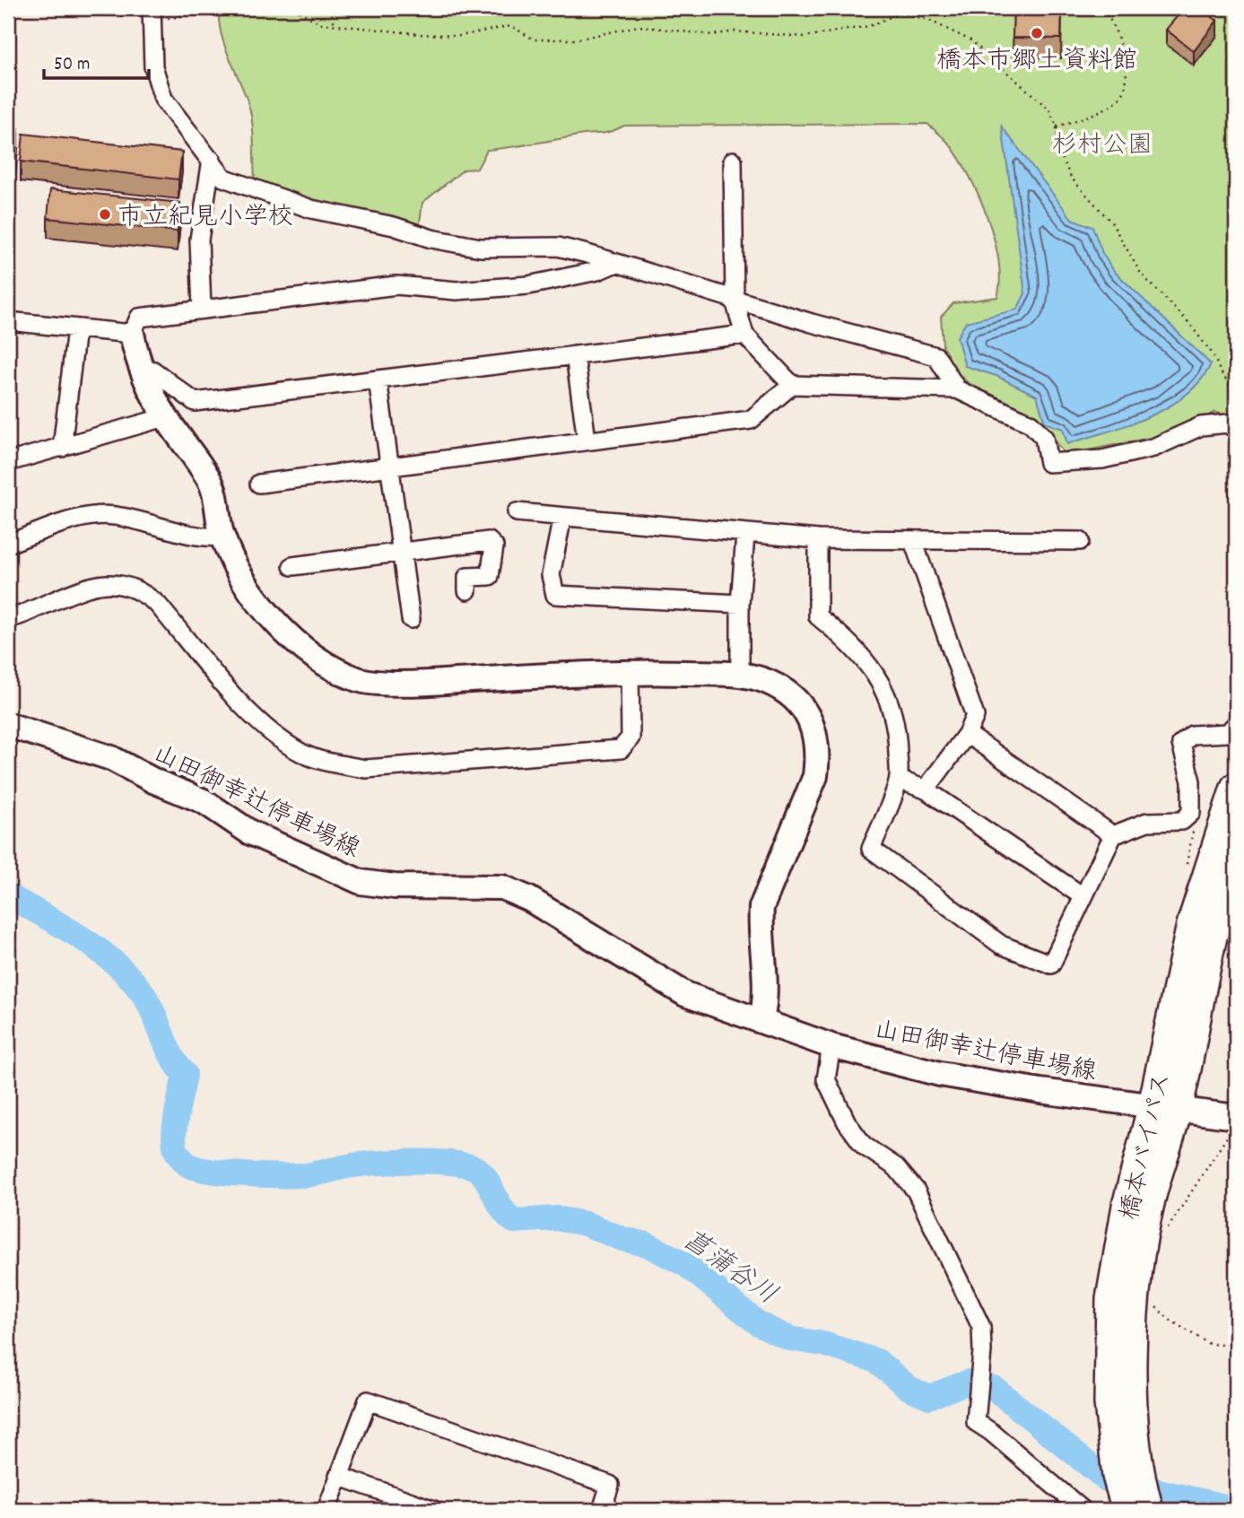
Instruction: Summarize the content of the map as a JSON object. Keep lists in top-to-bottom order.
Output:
{
  "streets": {
    "highway": ["橋本バイパス"],
    "main road": ["山田御幸辻停車場線"]
  },
  "crossings": [
    ["山田御幸辻停車場線", "橋本バイパス"]
  ],
  "water": ["菖蒲谷川"],
  "parks": ["杉村公園"],
  "places": ["橋本市郷土資料館", "市立紀見小学校"],
  "scale_bar": "50 m"
}
